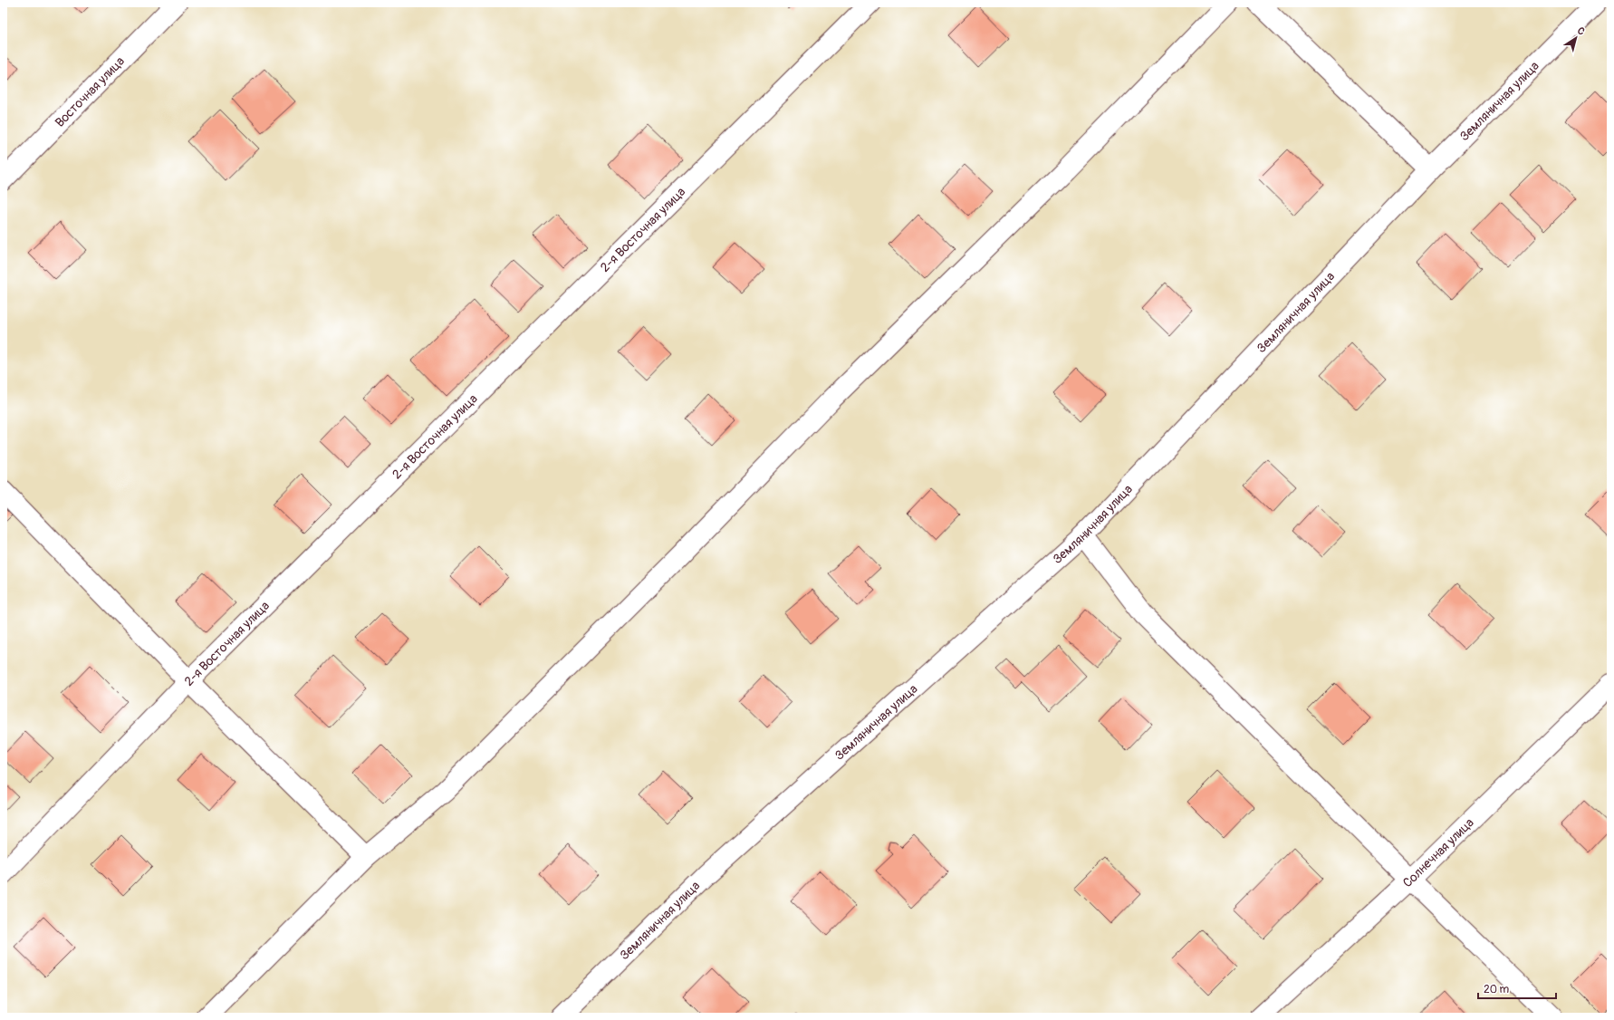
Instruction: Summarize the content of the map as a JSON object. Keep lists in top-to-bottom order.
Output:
{
  "streets": {
    "street": [
      "Восточная улица",
      "Земляничная улица",
      "2-я Восточная улица",
      "Солнечная улица"
    ]
  },
  "scale_bar": "20 m",
  "north": "top right"
}
